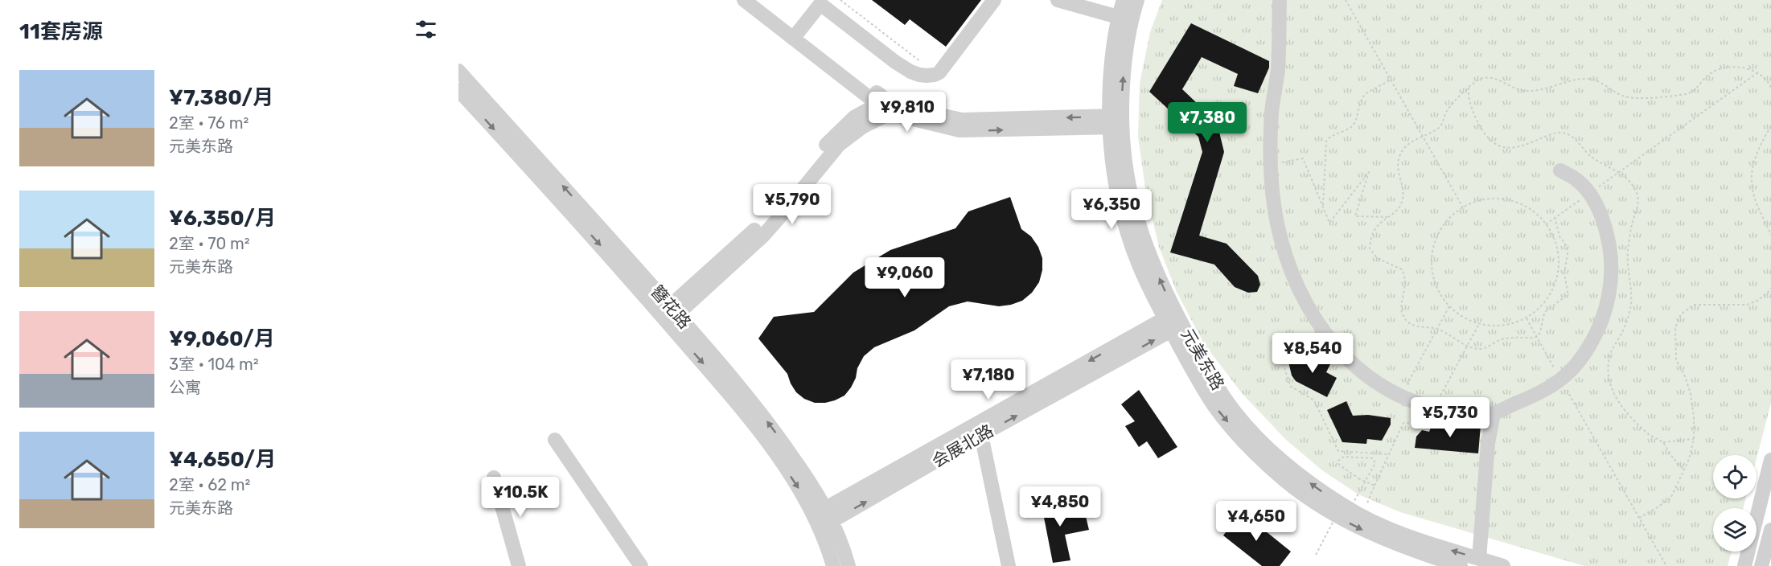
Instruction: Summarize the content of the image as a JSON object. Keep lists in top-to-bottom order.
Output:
{
  "streets": {
    "street": ["簪花路", "元美东路", "会展北路"]
  },
  "crossings": [
    ["簪花路", "会展北路"],
    ["元美东路", "会展北路"]
  ],
  "page": {
    "heading": "11套房源",
    "list": [
      {
        "name": "¥7,380/月",
        "note": "2室 · 76 m² · 元美东路"
      },
      {
        "name": "¥6,350/月",
        "note": "2室 · 70 m² · 元美东路"
      },
      {
        "name": "¥9,060/月",
        "note": "3室 · 104 m² · 公寓"
      },
      {
        "name": "¥4,650/月",
        "note": "2室 · 62 m² · 元美东路"
      }
    ],
    "price": [
      "¥9,810",
      "¥7,380",
      "¥5,790",
      "¥6,350",
      "¥9,060",
      "¥8,540",
      "¥7,180",
      "¥5,730",
      "¥10.5K",
      "¥4,850",
      "¥4,650"
    ]
  }
}
